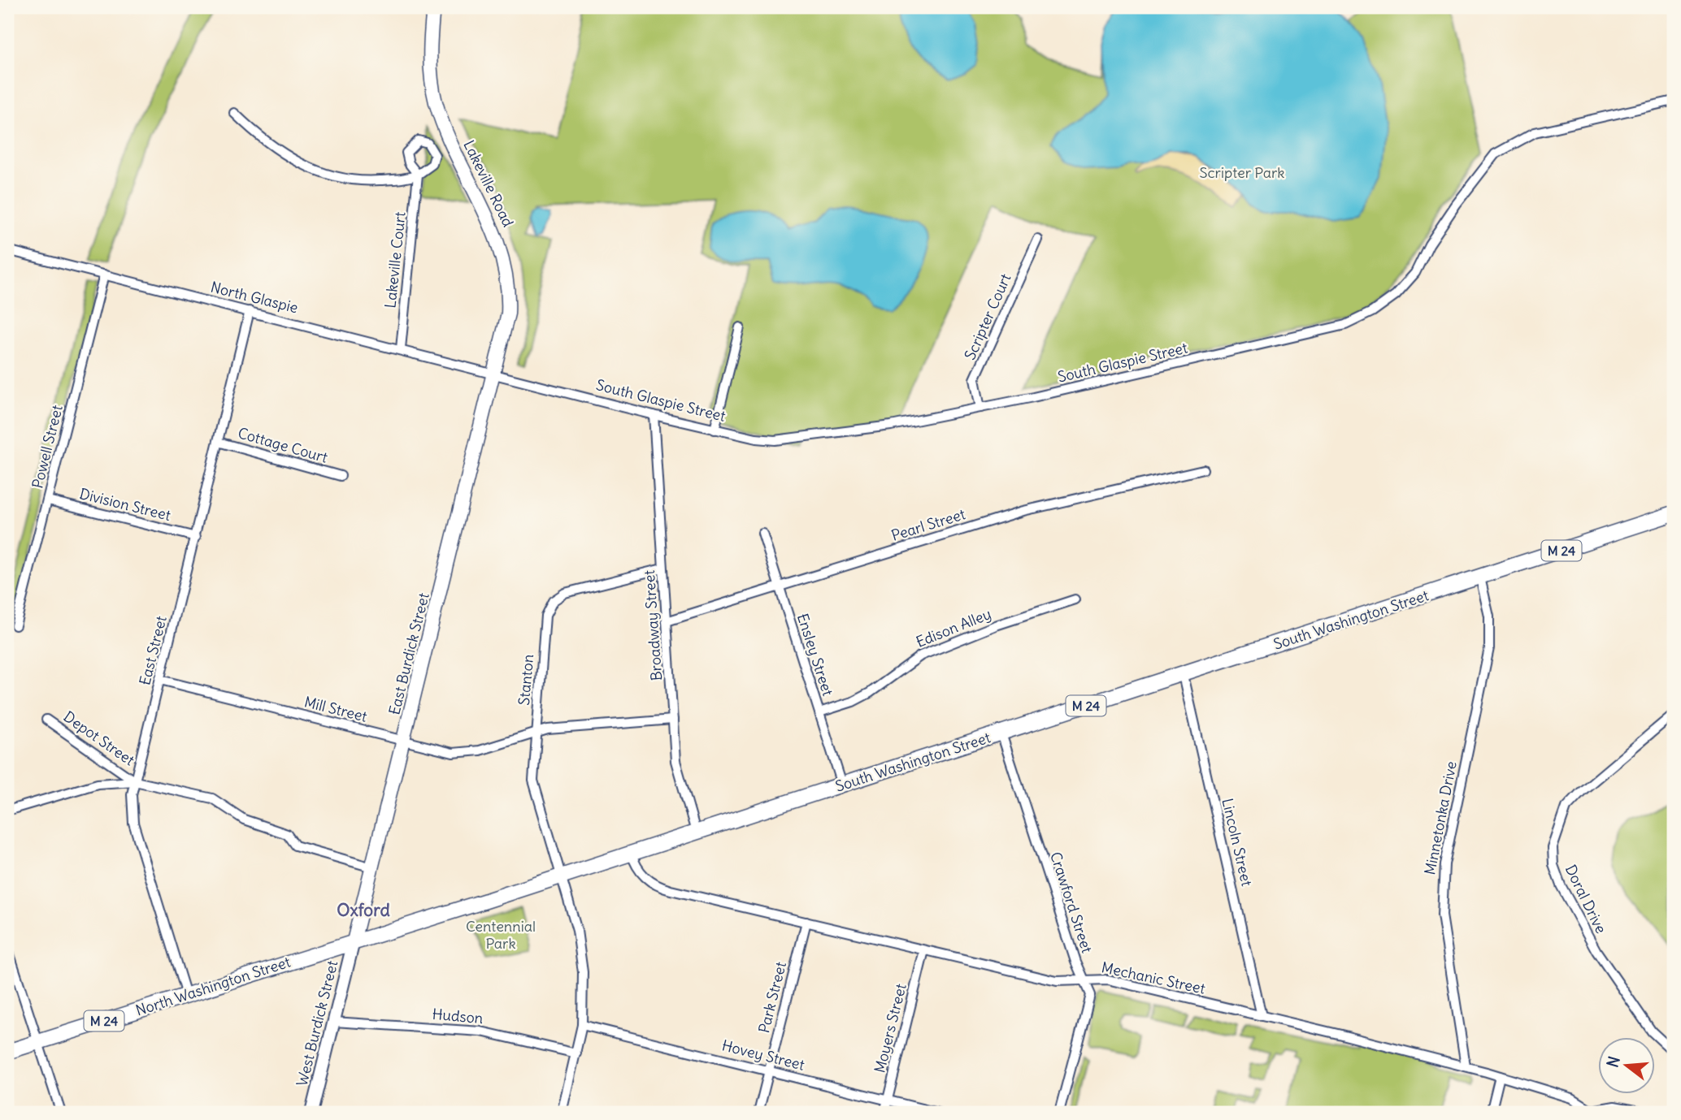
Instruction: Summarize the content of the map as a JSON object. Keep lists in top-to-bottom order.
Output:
{
  "streets": {
    "main road": [
      "Lakeville Road",
      "M 24",
      "South Washington Street",
      "East Burdick Street",
      "North Washington Street"
    ],
    "street": [
      "Lakeville Court",
      "North Glaspie",
      "Scripter Court",
      "South Glaspie Street",
      "Cottage Court",
      "Powell Street",
      "Division Street",
      "Pearl Street",
      "Broadway Street",
      "Edison Alley",
      "East Street",
      "Ensley Street",
      "Stanton",
      "Mill Street",
      "Depot Street",
      "Minnetonka Drive",
      "Lincoln Street",
      "Doral Drive",
      "Crawford Street",
      "Mechanic Street",
      "Park Street",
      "Hudson",
      "West Burdick Street",
      "Moyers Street",
      "Hovey Street"
    ]
  },
  "crossings": [
    ["Lakeville Road", "North Glaspie"],
    ["Lakeville Road", "South Glaspie Street"],
    ["Lakeville Road", "East Burdick Street"],
    ["Lakeville Court", "North Glaspie"],
    ["North Glaspie", "South Glaspie Street"],
    ["North Glaspie", "Powell Street"],
    ["North Glaspie", "East Street"],
    ["North Glaspie", "East Burdick Street"],
    ["Scripter Court", "South Glaspie Street"],
    ["South Glaspie Street", "Broadway Street"],
    ["South Glaspie Street", "East Burdick Street"],
    ["Cottage Court", "East Street"],
    ["Powell Street", "Division Street"],
    ["Division Street", "East Street"],
    ["Pearl Street", "Broadway Street"],
    ["Pearl Street", "Ensley Street"],
    ["M 24", "South Washington Street"],
    ["M 24", "Minnetonka Drive"],
    ["South Washington Street", "Broadway Street"],
    ["South Washington Street", "East Burdick Street"],
    ["South Washington Street", "Ensley Street"],
    ["South Washington Street", "Stanton"],
    ["South Washington Street", "Minnetonka Drive"],
    ["South Washington Street", "Lincoln Street"],
    ["South Washington Street", "Crawford Street"],
    ["South Washington Street", "Mechanic Street"],
    ["South Washington Street", "North Washington Street"],
    ["South Washington Street", "West Burdick Street"],
    ["Broadway Street", "Stanton"],
    ["Broadway Street", "Mill Street"],
    ["Edison Alley", "Ensley Street"],
    ["East Street", "Mill Street"],
    ["East Street", "Depot Street"],
    ["East Street", "North Washington Street"],
    ["East Burdick Street", "Mill Street"],
    ["East Burdick Street", "North Washington Street"],
    ["East Burdick Street", "West Burdick Street"],
    ["Stanton", "Mill Street"],
    ["Stanton", "Hudson"],
    ["Stanton", "Hovey Street"],
    ["Minnetonka Drive", "Mechanic Street"],
    ["Lincoln Street", "Mechanic Street"],
    ["Crawford Street", "Mechanic Street"],
    ["Mechanic Street", "Park Street"],
    ["Mechanic Street", "Moyers Street"],
    ["North Washington Street", "West Burdick Street"],
    ["Park Street", "Hovey Street"],
    ["Hudson", "West Burdick Street"],
    ["Moyers Street", "Hovey Street"]
  ],
  "districts": ["Oxford"],
  "parks": ["Scripter Park", "Centennial Park"],
  "north": "left"
}
